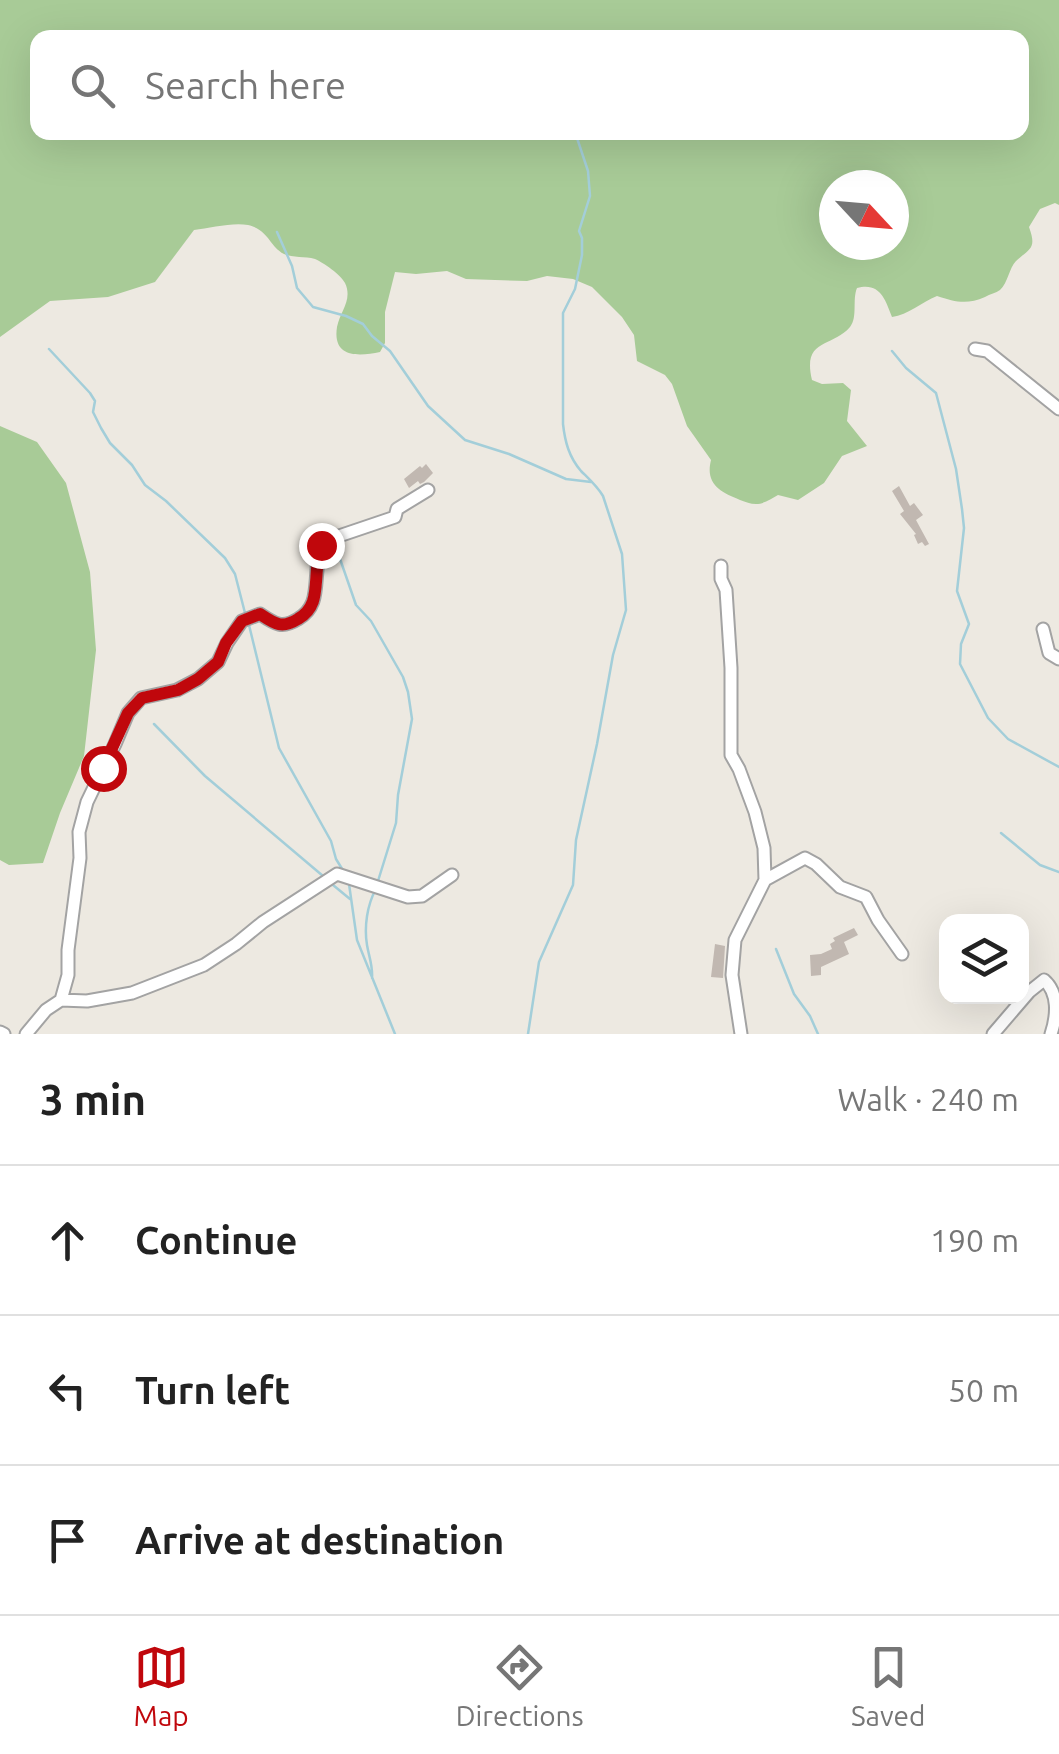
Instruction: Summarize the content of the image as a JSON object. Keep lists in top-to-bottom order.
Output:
{
  "north": "bottom right",
  "page": {
    "search": "Search here",
    "heading": ["3 min", "Walk · 240 m"],
    "list": [
      ["Continue", "190 m"],
      ["Turn left", "50 m"],
      "Arrive at destination"
    ],
    "nav": ["Map", "Directions", "Saved"]
  }
}
